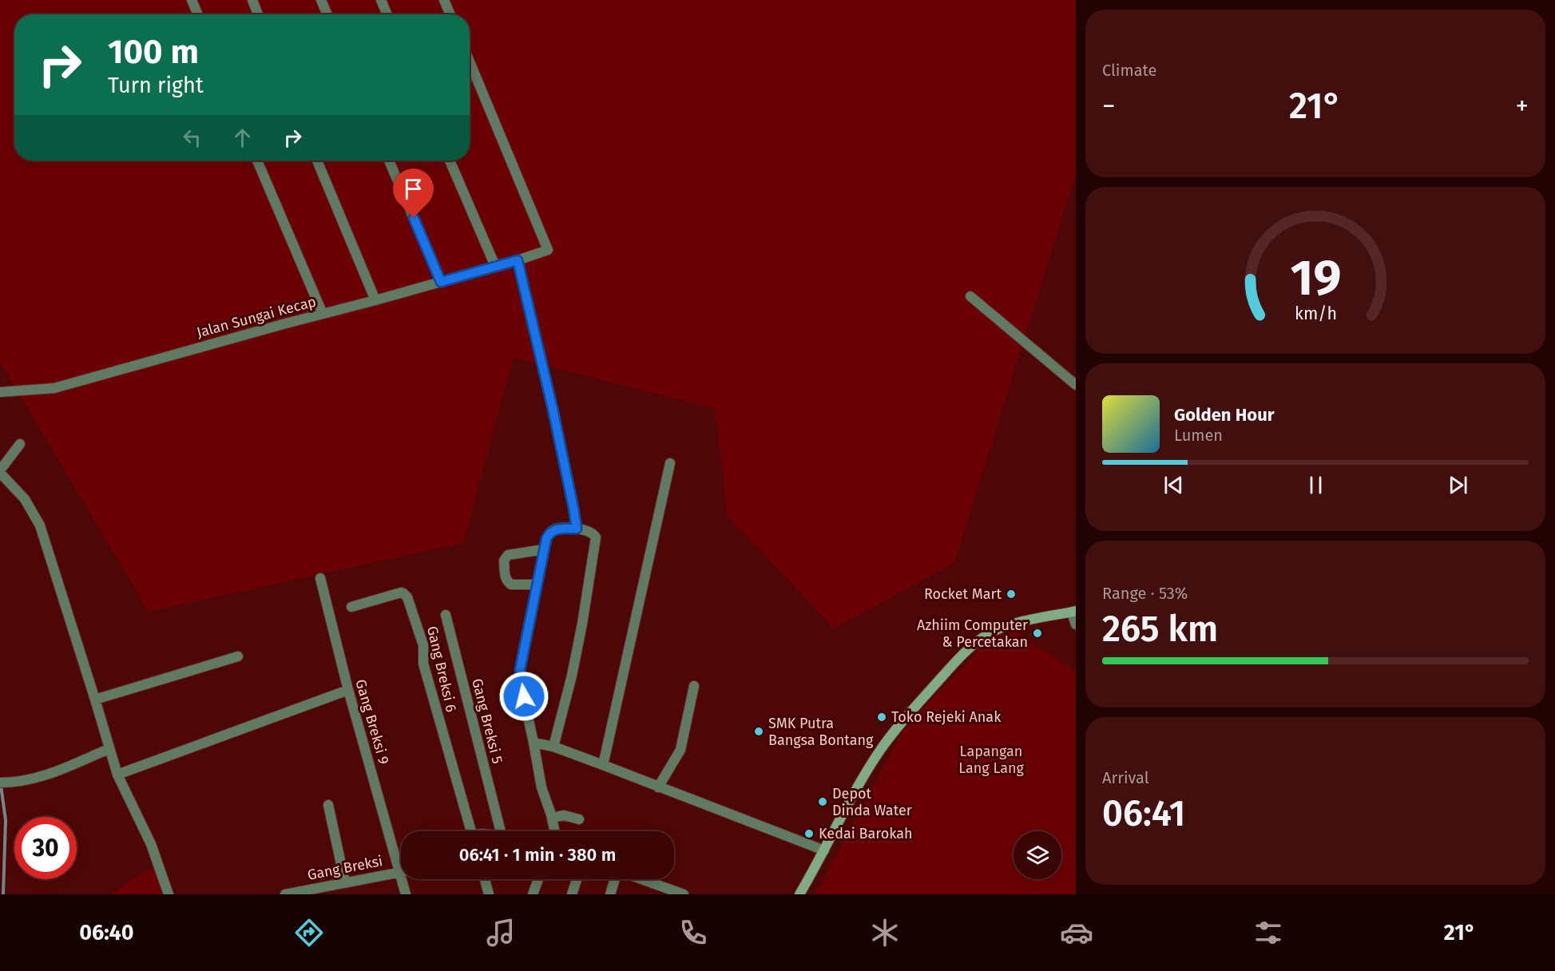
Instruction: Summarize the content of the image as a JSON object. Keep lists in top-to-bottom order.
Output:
{
  "streets": {
    "street": [
      "Jalan Sungai Kecap",
      "Gang Breksi 6",
      "Gang Breksi 5",
      "Gang Breksi 9",
      "Gang Breksi"
    ]
  },
  "parks": ["Lapangan Lang Lang"],
  "places": [
    "Rocket Mart",
    "Azhiim Computer & Percetakan",
    "Toko Rejeki Anak",
    "SMK Putra Bangsa Bontang",
    "Depot Dinda Water",
    "Kedai Barokah"
  ],
  "page": {
    "tile": [
      "Climate",
      ["Range · 53%", "265 km"],
      ["Arrival", "06:41"]
    ],
    "turn": ["100 m", "Turn right"],
    "heat": ["−", "21°", "+"],
    "song": ["Golden Hour", "Lumen"],
    "limit": "30",
    "trip": "06:41 · 1 min · 380 m",
    "tabs": ["06:40", "21°"],
    "gauge": ["19", "km/h"]
  }
}
